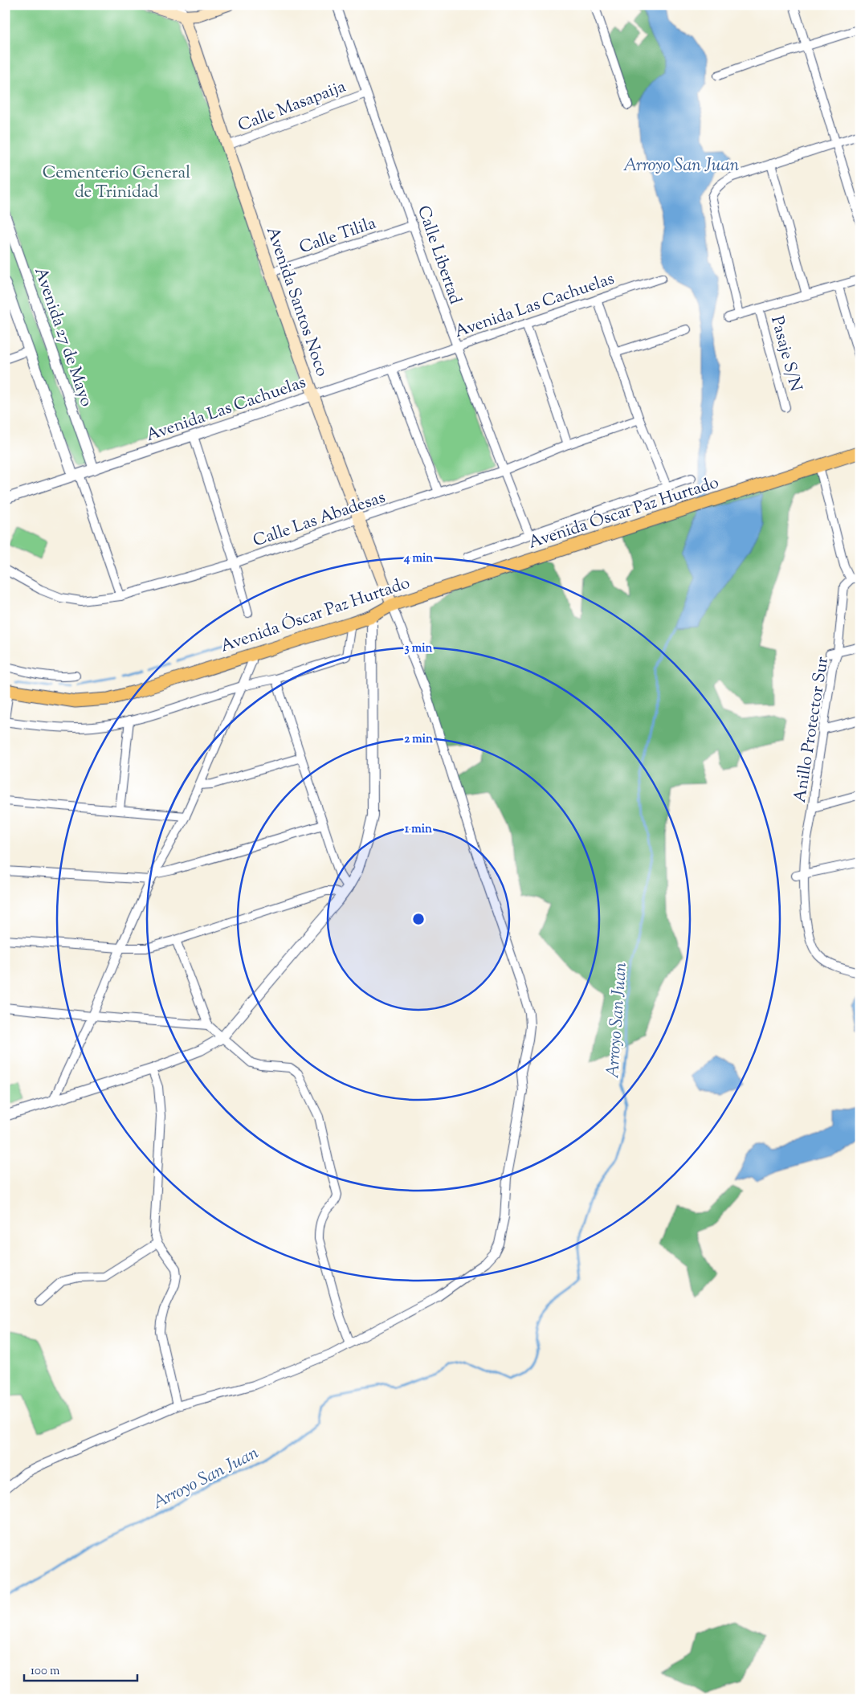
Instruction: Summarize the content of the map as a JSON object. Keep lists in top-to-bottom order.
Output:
{
  "streets": {
    "main road": ["Avenida Santos Noco", "Avenida Óscar Paz Hurtado"],
    "street": [
      "Calle Masapaija",
      "Calle Tilila",
      "Calle Libertad",
      "Avenida Las Cachuelas",
      "Avenida 27 de Mayo",
      "Pasaje S/N",
      "Calle Las Abadesas",
      "Anillo Protector Sur"
    ]
  },
  "crossings": [
    ["Calle Masapaija", "Calle Libertad"],
    ["Calle Masapaija", "Avenida Santos Noco"],
    ["Calle Tilila", "Calle Libertad"],
    ["Calle Tilila", "Avenida Santos Noco"],
    ["Calle Libertad", "Avenida Las Cachuelas"],
    ["Calle Libertad", "Calle Las Abadesas"],
    ["Avenida Santos Noco", "Avenida Las Cachuelas"],
    ["Avenida Santos Noco", "Avenida Óscar Paz Hurtado"],
    ["Avenida Santos Noco", "Calle Las Abadesas"],
    ["Avenida Las Cachuelas", "Avenida 27 de Mayo"]
  ],
  "water": ["Arroyo San Juan"],
  "parks": ["Cementerio General de Trinidad"],
  "scale_bar": "100 m",
  "rings": [
    "4 min",
    "3 min",
    "2 min",
    "1 min"
  ]
}
